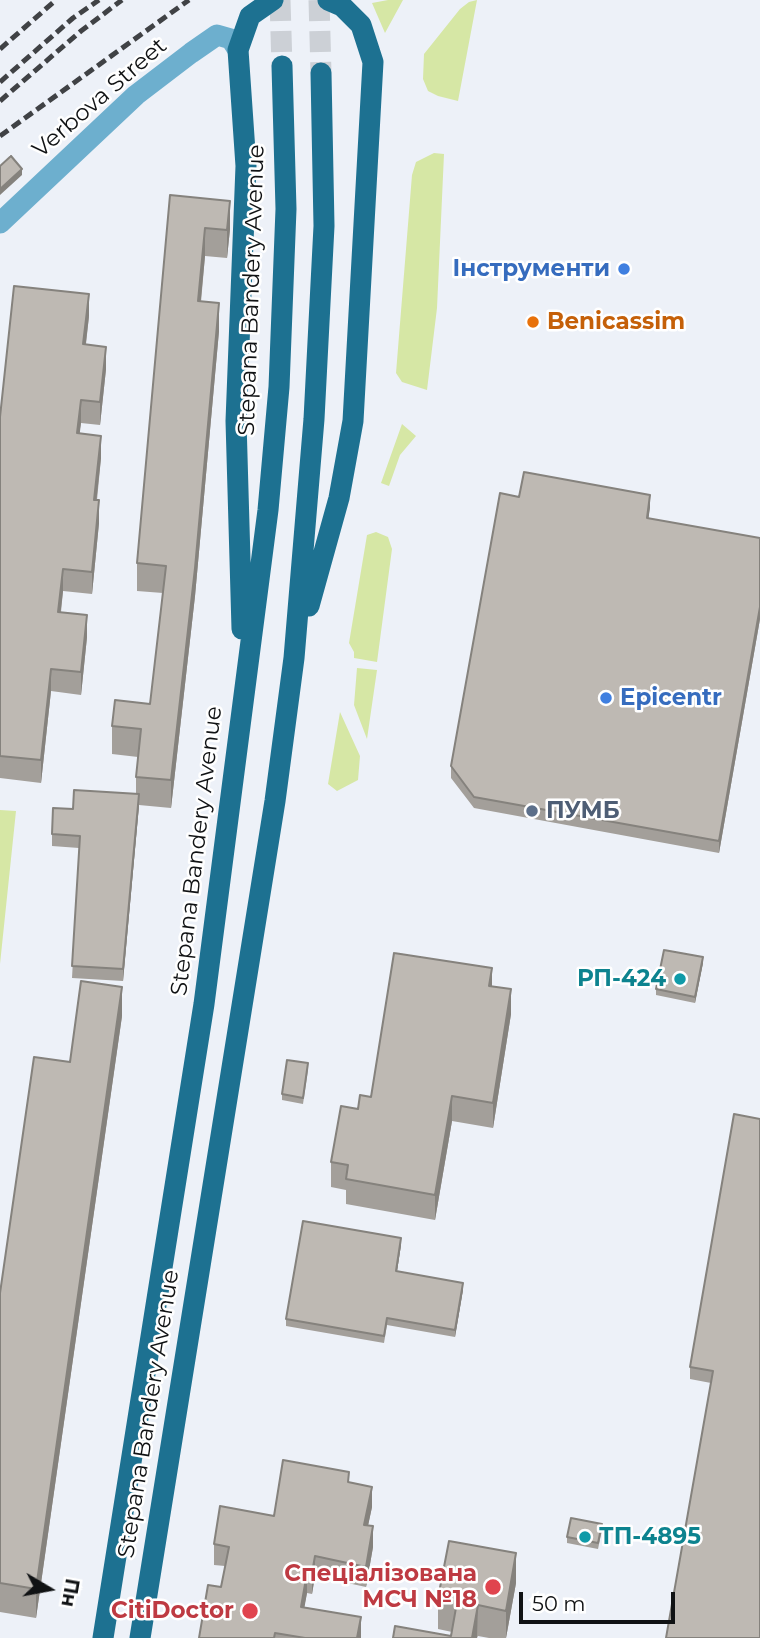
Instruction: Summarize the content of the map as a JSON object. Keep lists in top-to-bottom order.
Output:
{
  "streets": {
    "main road": ["Stepana Bandery Avenue"],
    "street": ["Verbova Street"]
  },
  "places": [
    "Інструменти",
    "Benicassim",
    "Epicentr",
    "ПУМБ",
    "РП-424",
    "ТП-4895",
    "Спеціалізована МСЧ №18",
    "CitiDoctor"
  ],
  "scale_bar": "50 m",
  "north": "right"
}
